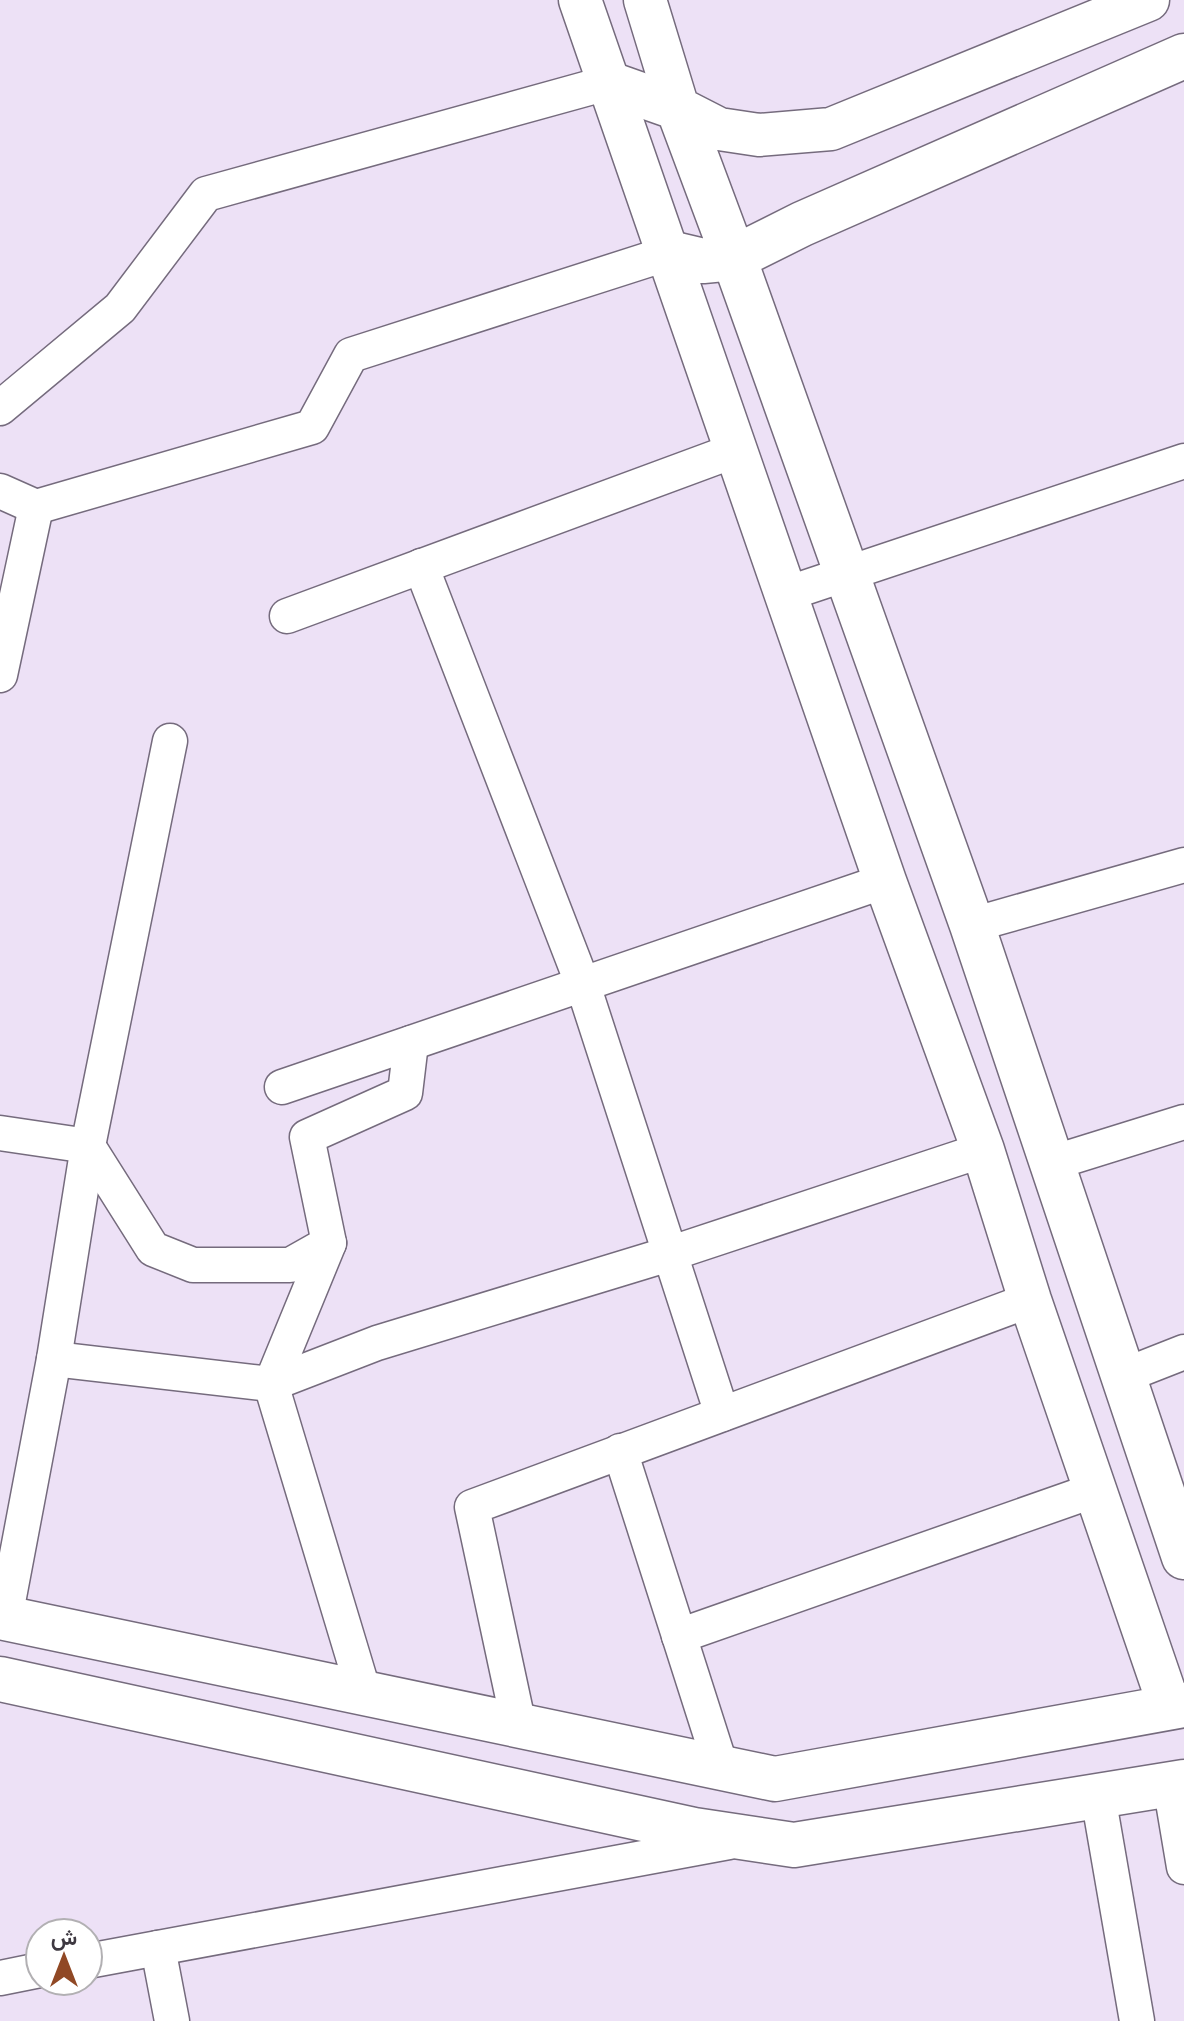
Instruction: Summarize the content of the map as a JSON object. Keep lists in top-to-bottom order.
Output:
{
  "north": "top"
}
